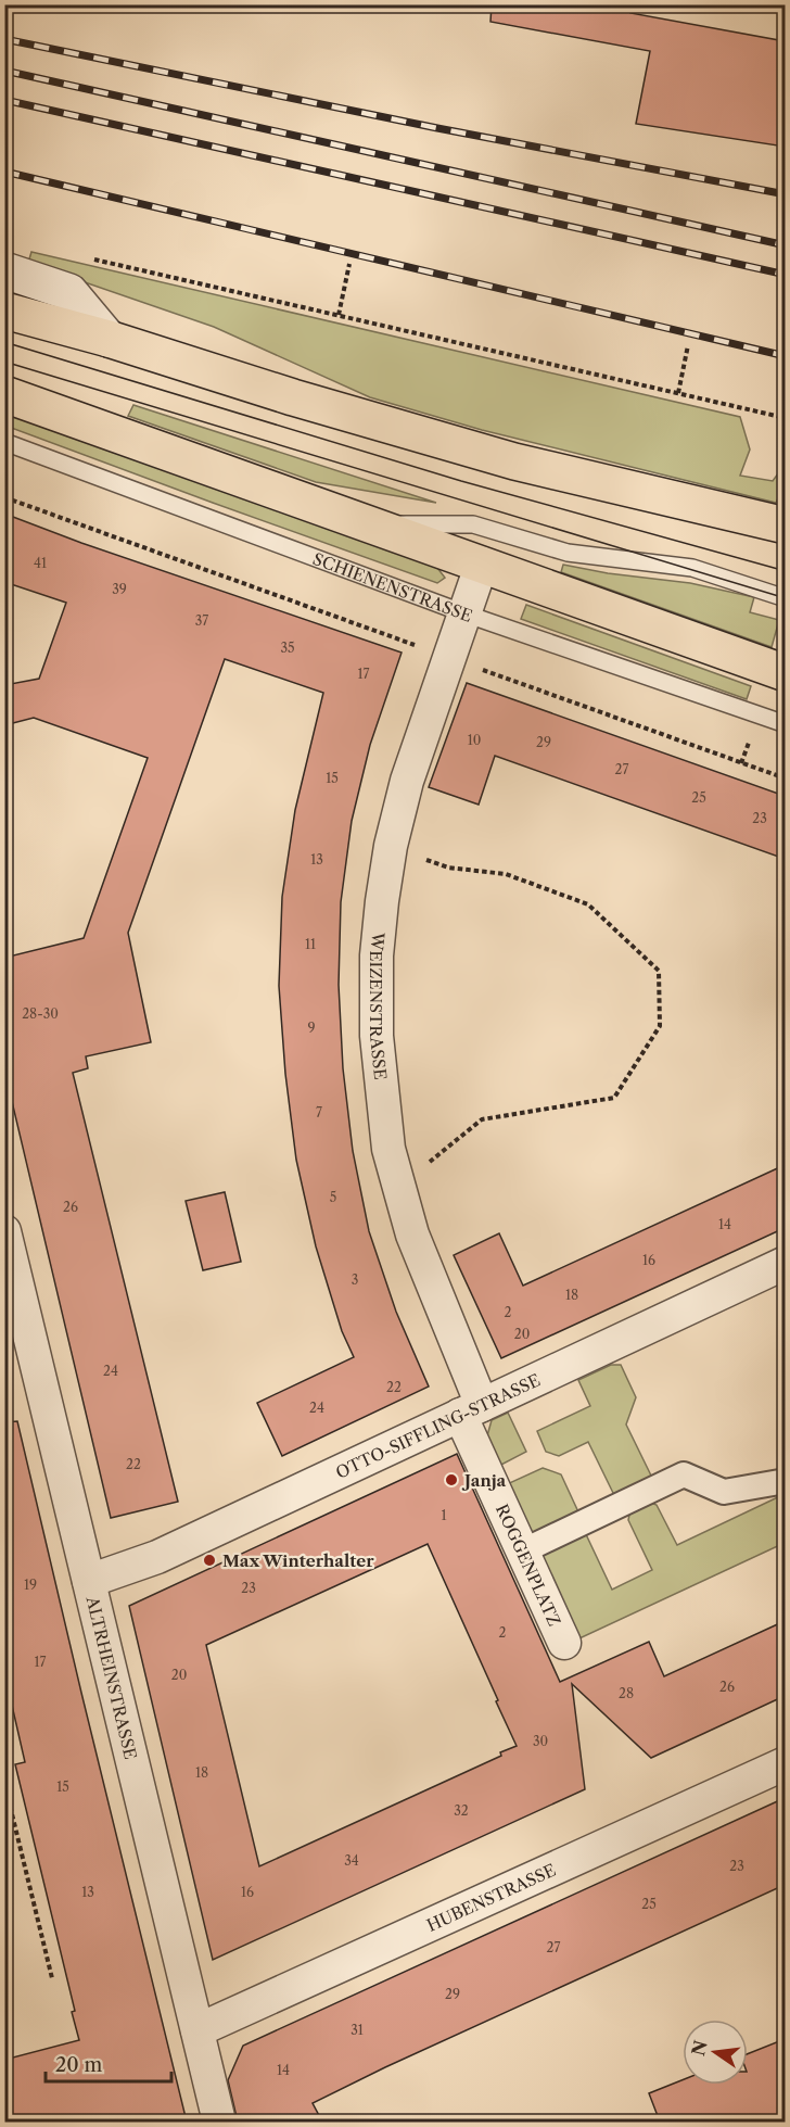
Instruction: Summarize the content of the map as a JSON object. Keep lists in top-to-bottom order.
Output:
{
  "streets": {
    "street": [
      "WEIZENSTRASSE",
      "OTTO-SIFFLING-STRASSE",
      "ROGGENPLATZ",
      "ALTRHEINSTRASSE",
      "HUBENSTRASSE"
    ],
    "lane": ["SCHIENENSTRASSE"]
  },
  "crossings": [
    ["SCHIENENSTRASSE", "WEIZENSTRASSE"],
    ["WEIZENSTRASSE", "OTTO-SIFFLING-STRASSE"],
    ["WEIZENSTRASSE", "ROGGENPLATZ"],
    ["OTTO-SIFFLING-STRASSE", "ROGGENPLATZ"],
    ["OTTO-SIFFLING-STRASSE", "ALTRHEINSTRASSE"],
    ["ALTRHEINSTRASSE", "HUBENSTRASSE"]
  ],
  "places": ["Janja", "Max Winterhalter"],
  "house_numbers": [
    "41",
    "39",
    "37",
    "35",
    "17",
    "10",
    "29",
    "27",
    "15",
    "25",
    "23",
    "13",
    "11",
    "28-30",
    "9",
    "7",
    "5",
    "26",
    "14",
    "16",
    "3",
    "18",
    "2",
    "20",
    "24",
    "22",
    "24",
    "22",
    "1",
    "19",
    "23",
    "2",
    "17",
    "20",
    "26",
    "28",
    "30",
    "18",
    "15",
    "32",
    "34",
    "23",
    "13",
    "16",
    "25",
    "27",
    "29",
    "31",
    "14"
  ],
  "scale_bar": "20 m",
  "north": "left"
}
